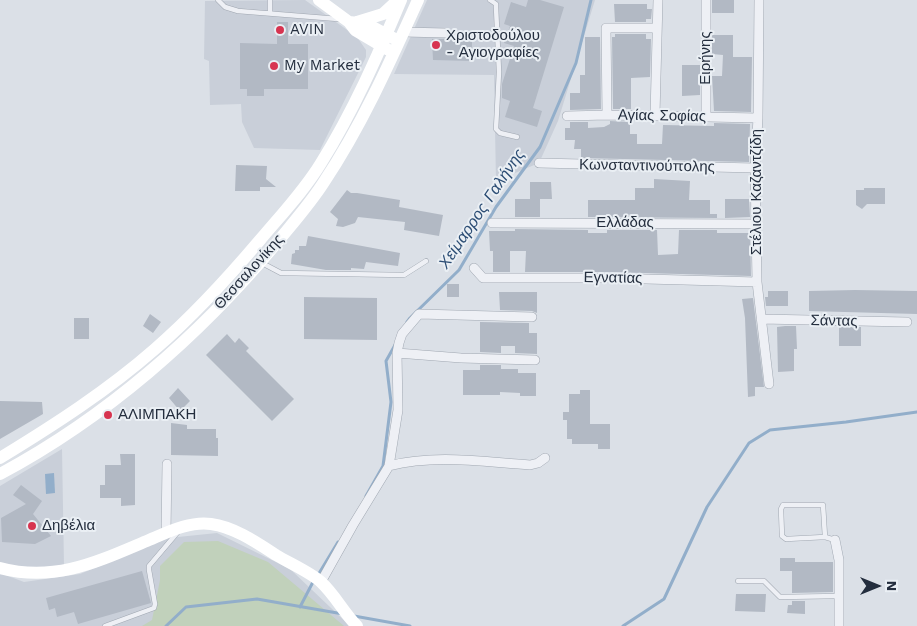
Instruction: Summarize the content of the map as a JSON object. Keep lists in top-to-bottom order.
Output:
{
  "streets": {
    "main road": ["Θεσσαλονίκης"],
    "street": [
      "Ειρήνης",
      "Αγίας Σοφίας",
      "Κωνσταντινούπολης",
      "Στέλιου Καζαντζίδη",
      "Ελλάδας",
      "Εγνατίας",
      "Σάντας"
    ]
  },
  "crossings": [
    ["Ειρήνης", "Αγίας Σοφίας"],
    ["Αγίας Σοφίας", "Στέλιου Καζαντζίδη"],
    ["Κωνσταντινούπολης", "Στέλιου Καζαντζίδη"],
    ["Στέλιου Καζαντζίδη", "Ελλάδας"],
    ["Στέλιου Καζαντζίδη", "Εγνατίας"],
    ["Στέλιου Καζαντζίδη", "Σάντας"]
  ],
  "water": ["Χείμαρρος Γαλήνης"],
  "places": [
    "AVIN",
    "Χριστοδούλου - Αγιογραφίες",
    "My Market",
    "ΑΛΙΜΠΑΚΗ",
    "Δηβέλια"
  ],
  "north": "right"
}
